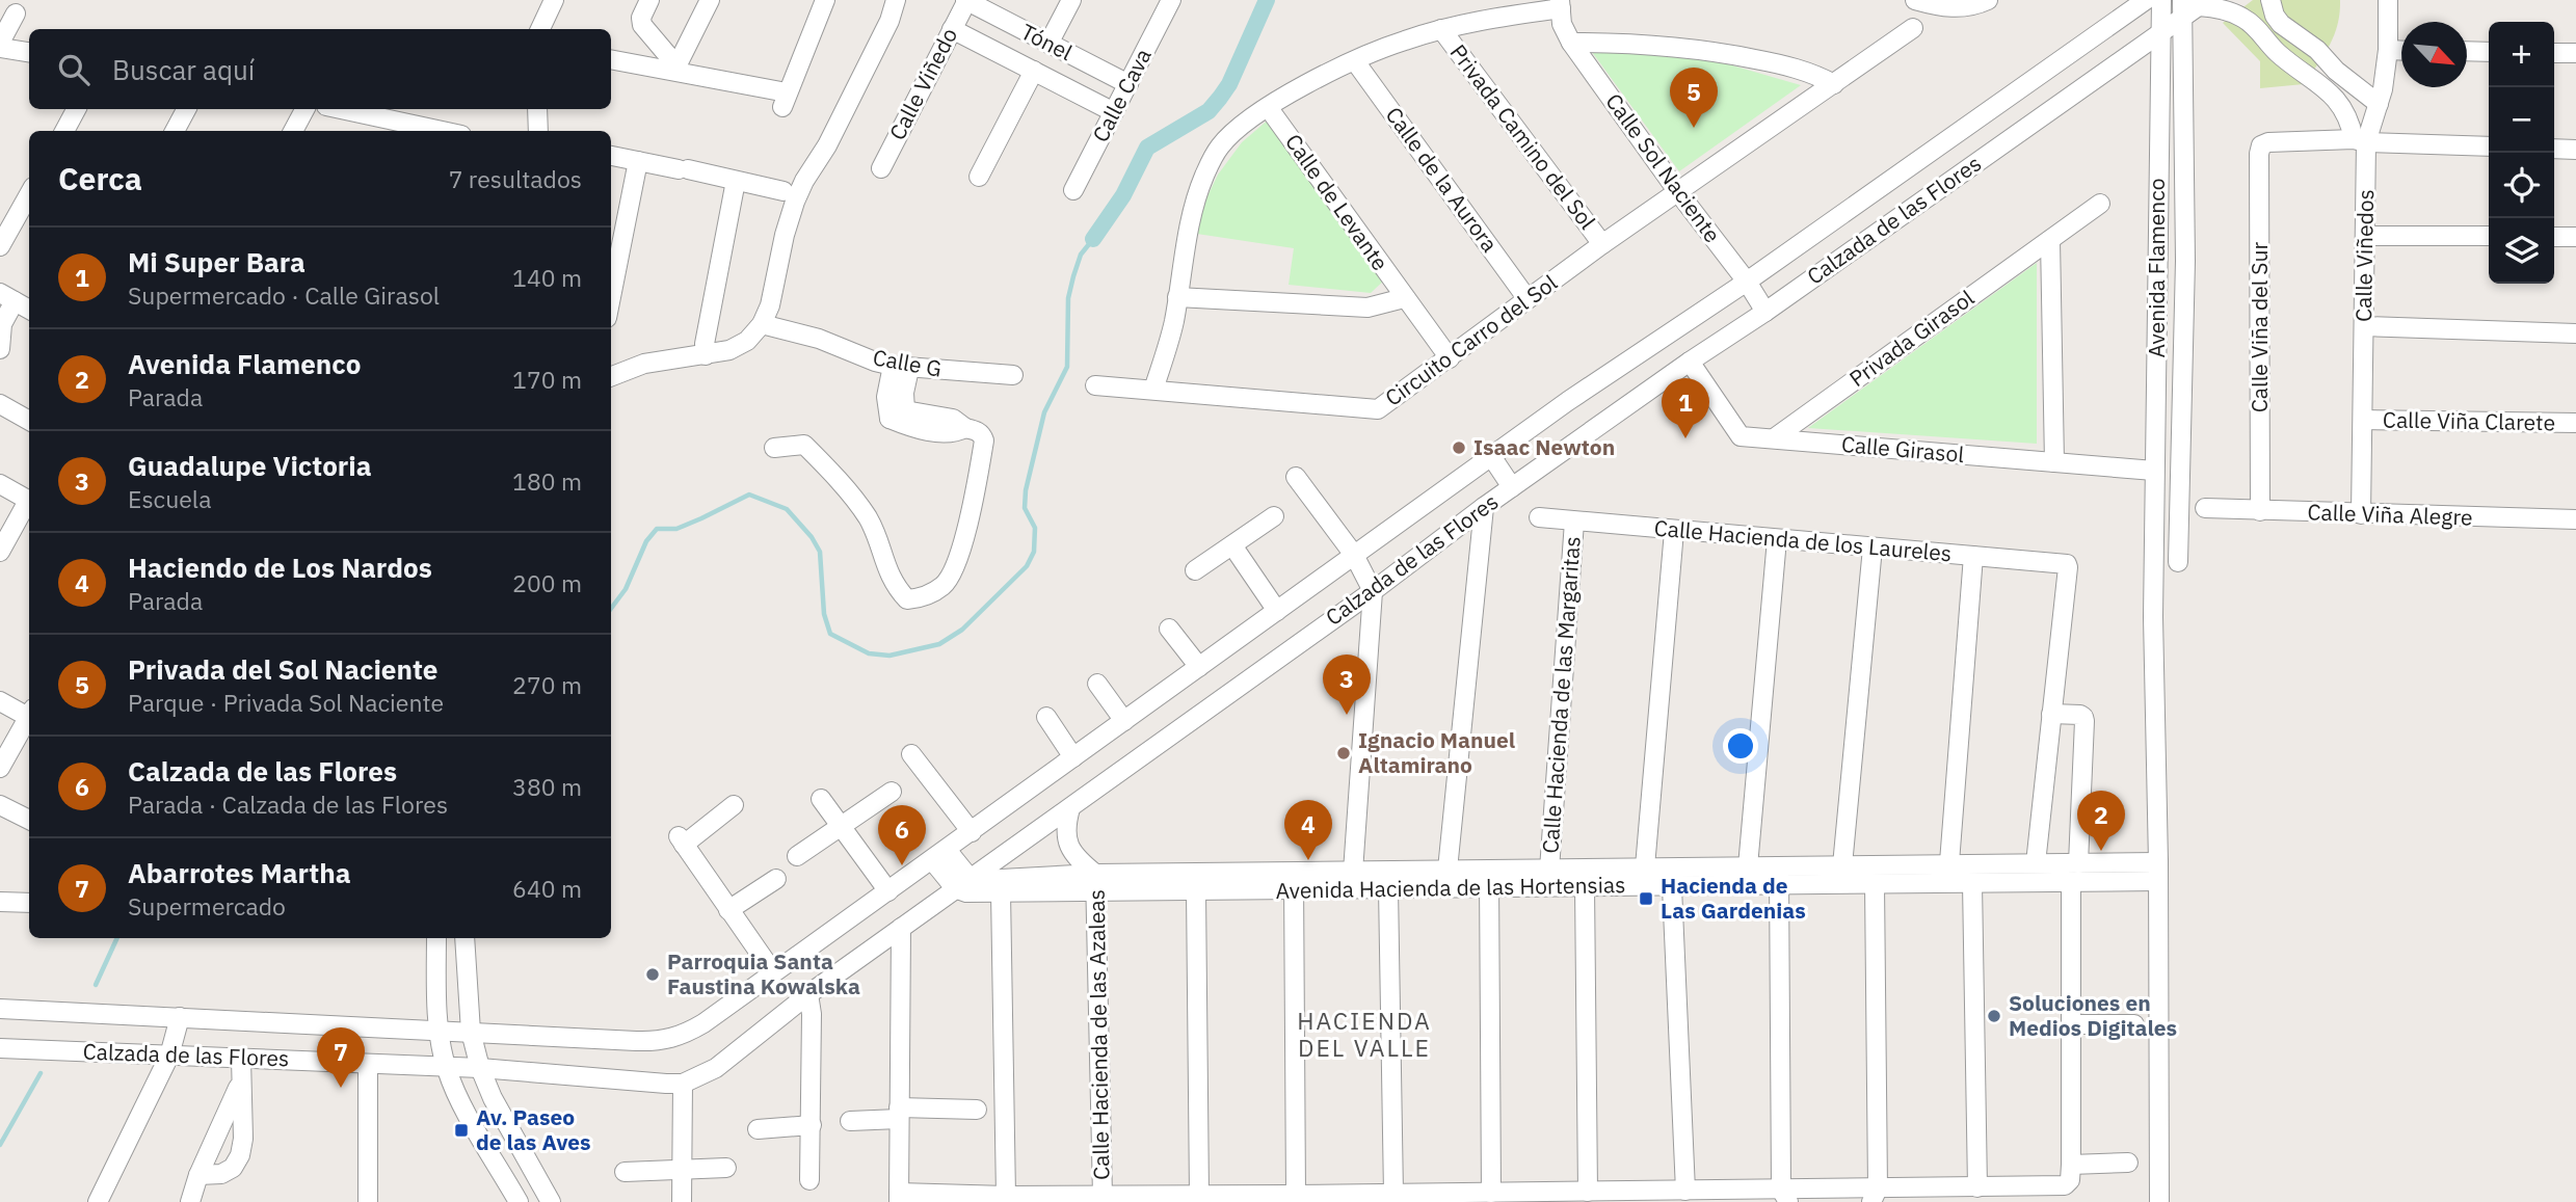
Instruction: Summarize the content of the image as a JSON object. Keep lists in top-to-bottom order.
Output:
{
  "streets": {
    "street": [
      "Tónel",
      "Calle Viñedo",
      "Calle Cava",
      "Privada Camino del Sol",
      "Calle Sol Naciente",
      "Calle de la Aurora",
      "Calle de Levante",
      "Calzada de las Flores",
      "Calle Viñedos",
      "Avenida Flamenco",
      "Calle Viña del Sur",
      "Privada Girasol",
      "Circuito Carro del Sol",
      "Calle G",
      "Calle Viña Clarete",
      "Calle Girasol",
      "Calle Viña Alegre",
      "Calle Hacienda de los Laureles",
      "Calle Hacienda de las Margaritas",
      "Avenida Hacienda de las Hortensias",
      "Calle Hacienda de las Azaleas"
    ]
  },
  "crossings": [
    ["Tónel", "Calle Viñedo"],
    ["Tónel", "Calle Cava"],
    ["Privada Camino del Sol", "Circuito Carro del Sol"],
    ["Calle Sol Naciente", "Calzada de las Flores"],
    ["Calle Sol Naciente", "Circuito Carro del Sol"],
    ["Calle de la Aurora", "Circuito Carro del Sol"],
    ["Calle de Levante", "Circuito Carro del Sol"],
    ["Calzada de las Flores", "Avenida Flamenco"],
    ["Calzada de las Flores", "Calle Girasol"],
    ["Calzada de las Flores", "Avenida Hacienda de las Hortensias"],
    ["Calle Viñedos", "Calle Viña del Sur"],
    ["Calle Viñedos", "Calle Viña Clarete"],
    ["Calle Viñedos", "Calle Viña Alegre"],
    ["Avenida Flamenco", "Calle Girasol"],
    ["Avenida Flamenco", "Avenida Hacienda de las Hortensias"],
    ["Calle Viña del Sur", "Calle Viña Alegre"],
    ["Privada Girasol", "Calle Girasol"],
    ["Calle Hacienda de los Laureles", "Calle Hacienda de las Margaritas"],
    ["Calle Hacienda de las Margaritas", "Avenida Hacienda de las Hortensias"],
    ["Avenida Hacienda de las Hortensias", "Calle Hacienda de las Azaleas"]
  ],
  "districts": ["HACIENDA DEL VALLE"],
  "places": {
    "other": [
      "Isaac Newton",
      "Ignacio Manuel Altamirano",
      "Parroquia Santa Faustina Kowalska",
      "Soluciones en Medios Digitales"
    ],
    "transit": ["Hacienda de Las Gardenias", "Av. Paseo de las Aves"]
  },
  "north": "bottom right",
  "page": {
    "map_buttons": ["+", "−"],
    "search": "Buscar aquí",
    "pins": [
      "5",
      "1",
      "3",
      "2",
      "4",
      "6",
      "7"
    ],
    "heading": ["Cerca", "7 resultados"],
    "list": [
      {
        "mark": "1",
        "name": "Mi Super Bara",
        "note": "Supermercado · Calle Girasol",
        "value": "140 m"
      },
      {
        "mark": "2",
        "name": "Avenida Flamenco",
        "note": "Parada",
        "value": "170 m"
      },
      {
        "mark": "3",
        "name": "Guadalupe Victoria",
        "note": "Escuela",
        "value": "180 m"
      },
      {
        "mark": "4",
        "name": "Haciendo de Los Nardos",
        "note": "Parada",
        "value": "200 m"
      },
      {
        "mark": "5",
        "name": "Privada del Sol Naciente",
        "note": "Parque · Privada Sol Naciente",
        "value": "270 m"
      },
      {
        "mark": "6",
        "name": "Calzada de las Flores",
        "note": "Parada · Calzada de las Flores",
        "value": "380 m"
      },
      {
        "mark": "7",
        "name": "Abarrotes Martha",
        "note": "Supermercado",
        "value": "640 m"
      }
    ]
  }
}
